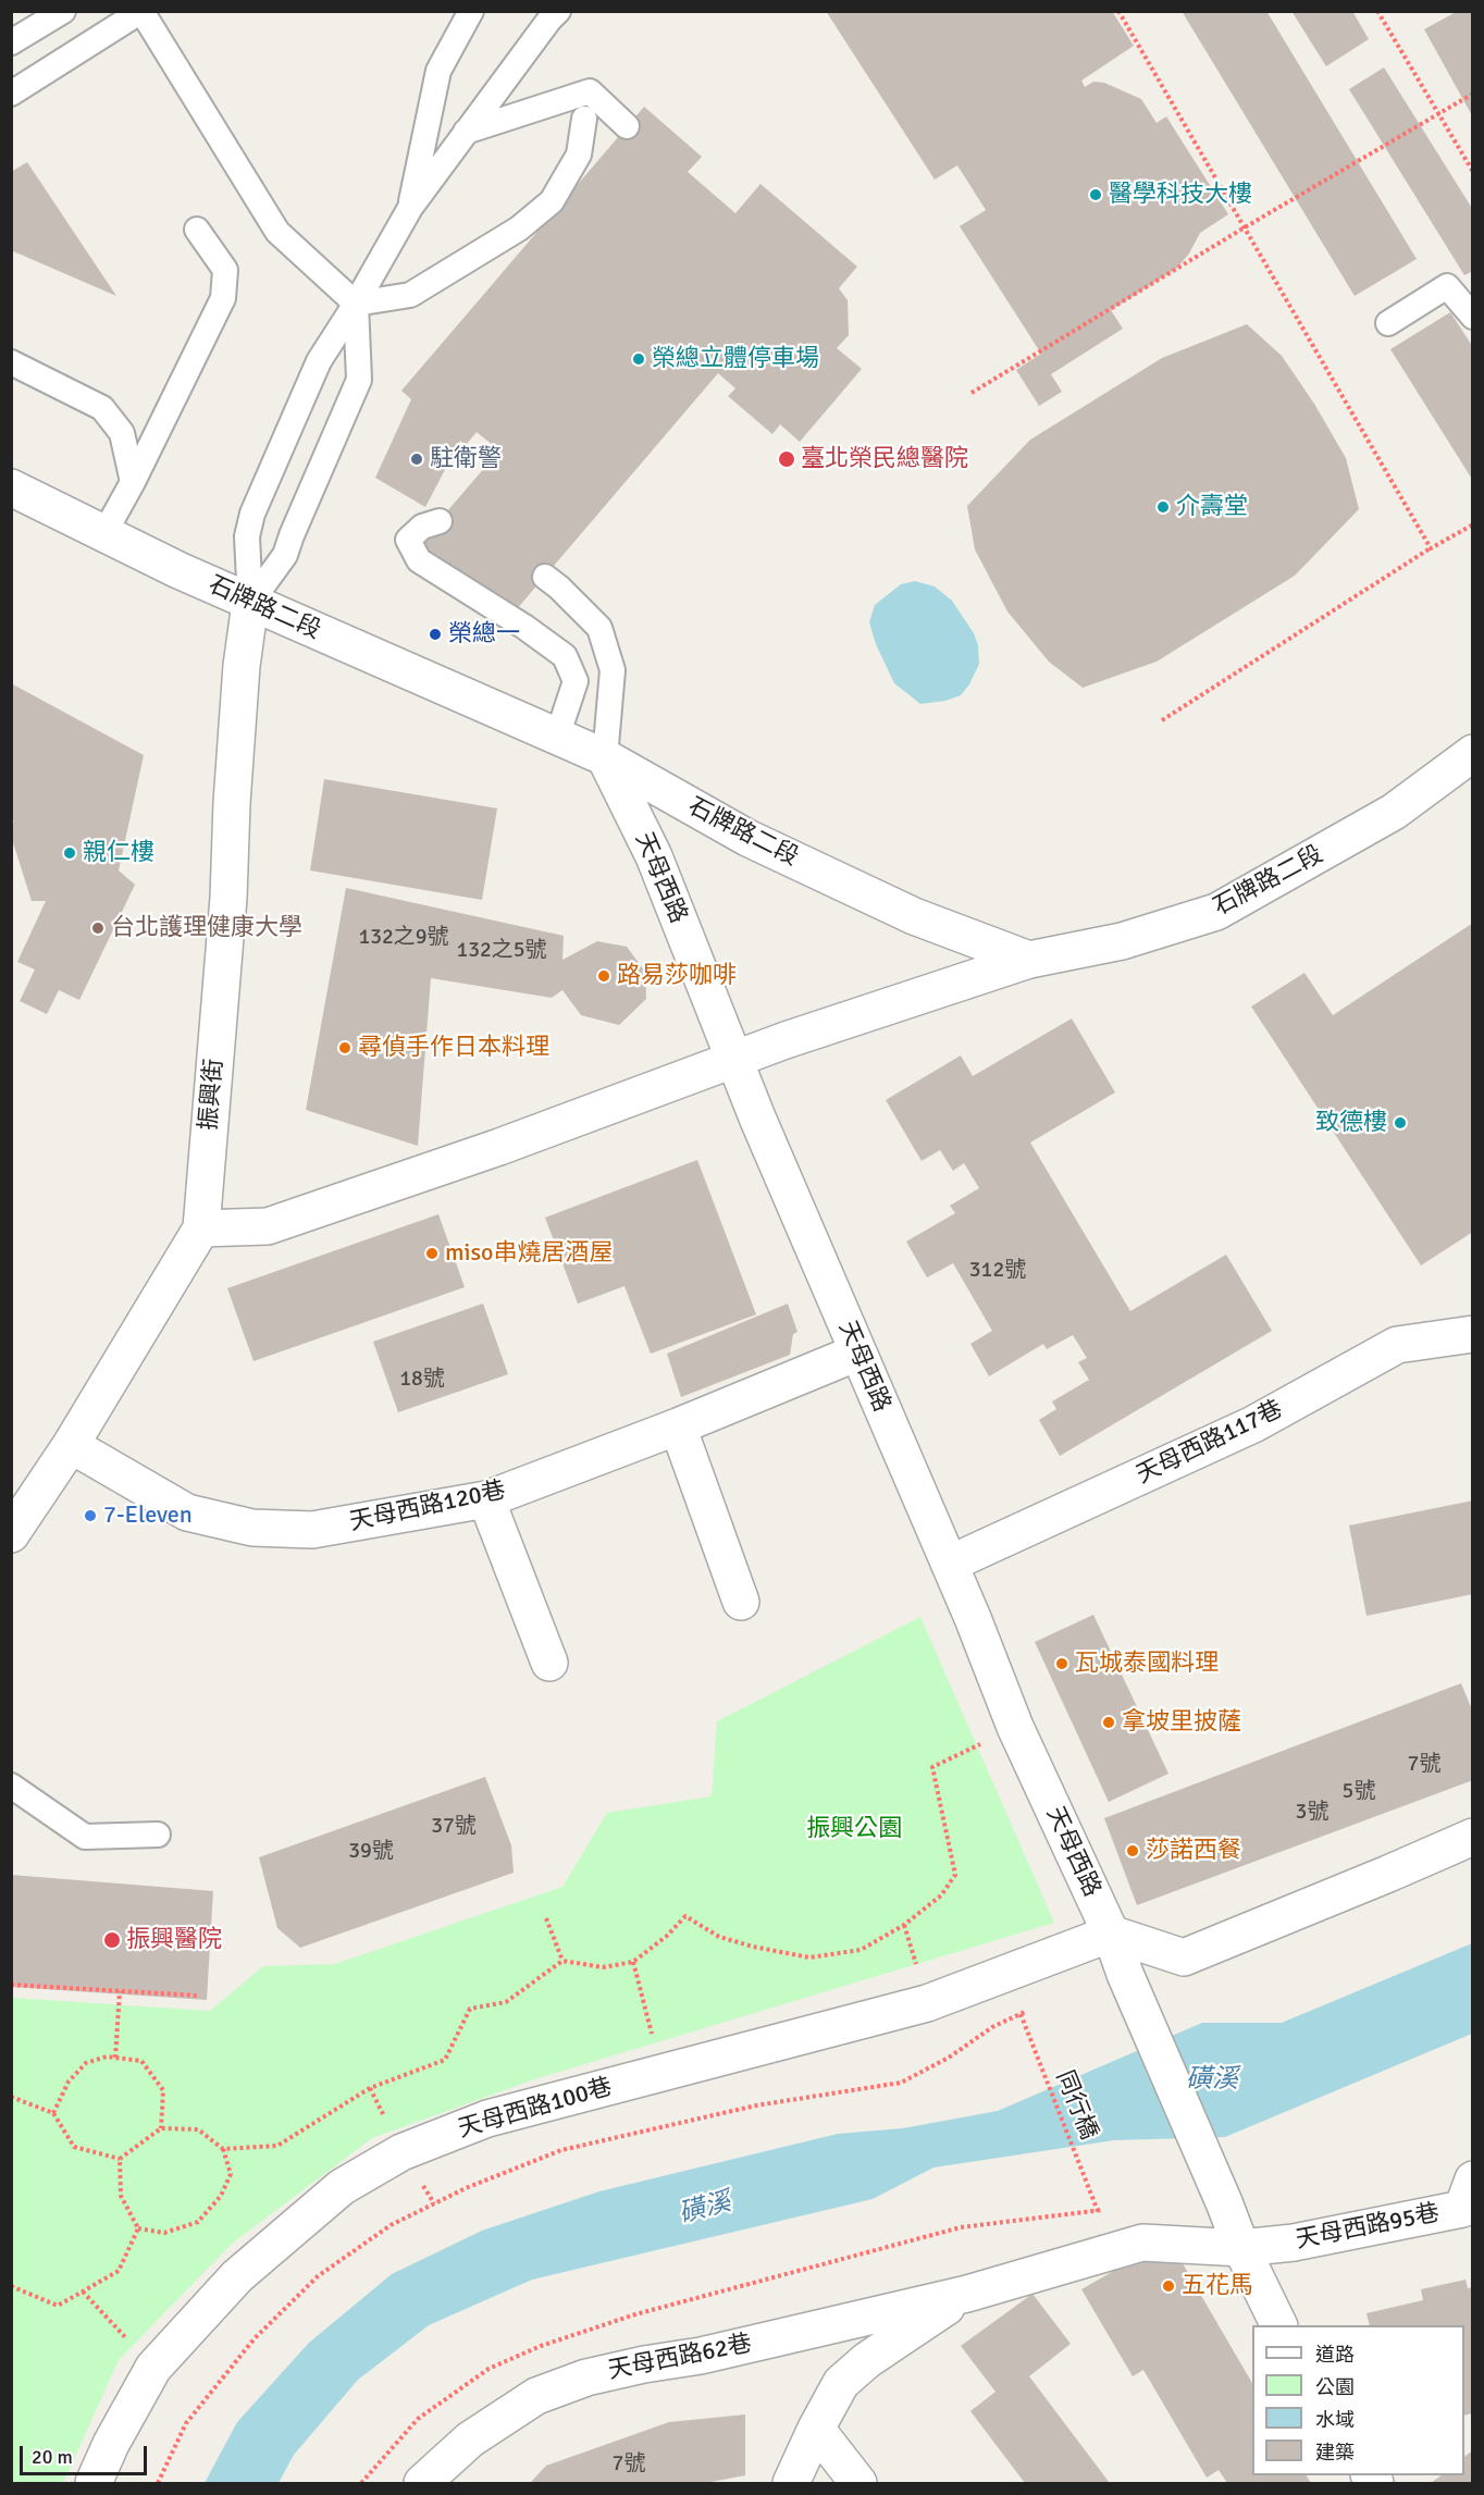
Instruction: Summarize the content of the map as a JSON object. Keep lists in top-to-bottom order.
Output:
{
  "streets": {
    "street": [
      "石牌路二段",
      "天母西路",
      "振興街",
      "天母西路117巷",
      "天母西路120巷",
      "天母西路100巷",
      "天母西路95巷",
      "天母西路62巷"
    ],
    "path": ["同行橋"]
  },
  "crossings": [
    ["石牌路二段", "天母西路"],
    ["石牌路二段", "振興街"],
    ["天母西路", "天母西路117巷"],
    ["天母西路", "天母西路120巷"],
    ["天母西路", "天母西路100巷"],
    ["天母西路", "天母西路95巷"],
    ["天母西路", "天母西路62巷"],
    ["振興街", "天母西路120巷"],
    ["天母西路95巷", "天母西路62巷"]
  ],
  "water": ["磺溪"],
  "parks": ["振興公園"],
  "places": [
    "醫學科技大樓",
    "榮總立體停車場",
    "駐衛警",
    "臺北榮民總醫院",
    "介壽堂",
    "榮總一",
    "親仁樓",
    "台北護理健康大學",
    "路易莎咖啡",
    "尋偵手作日本料理",
    "致德樓",
    "miso串燒居酒屋",
    "7-Eleven",
    "瓦城泰國料理",
    "拿坡里披薩",
    "莎諾西餐",
    "振興醫院",
    "五花馬"
  ],
  "house_numbers": [
    "132之9號",
    "132之5號",
    "312號",
    "18號",
    "7號",
    "5號",
    "3號",
    "37號",
    "39號",
    "7號"
  ],
  "legend": [
    "道路",
    "公園",
    "水域",
    "建築"
  ],
  "scale_bar": "20 m"
}
